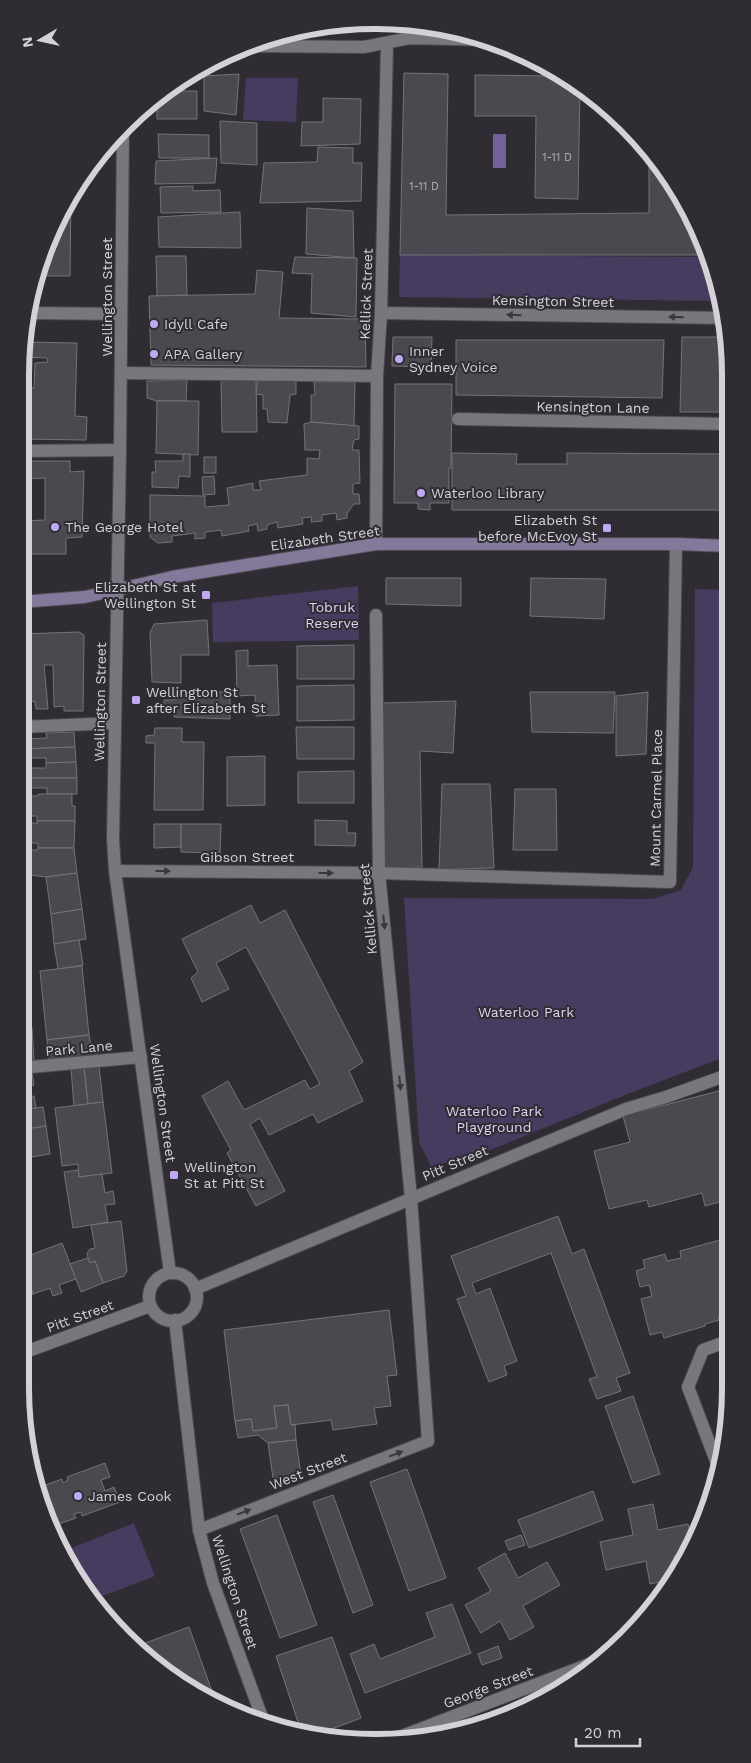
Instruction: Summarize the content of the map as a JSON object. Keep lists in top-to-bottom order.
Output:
{
  "streets": {
    "main road": ["Elizabeth Street"],
    "street": [
      "Kellick Street",
      "Wellington Street",
      "Kensington Street",
      "Kensington Lane",
      "Mount Carmel Place",
      "Gibson Street",
      "Park Lane",
      "Pitt Street",
      "West Street",
      "George Street"
    ]
  },
  "crossings": [
    ["Kellick Street", "Kensington Street"],
    ["Kellick Street", "Elizabeth Street"],
    ["Kellick Street", "Mount Carmel Place"],
    ["Kellick Street", "Gibson Street"],
    ["Kellick Street", "Pitt Street"],
    ["Kellick Street", "West Street"],
    ["Wellington Street", "Elizabeth Street"],
    ["Wellington Street", "Gibson Street"],
    ["Wellington Street", "Park Lane"],
    ["Wellington Street", "Pitt Street"],
    ["Wellington Street", "West Street"],
    ["Elizabeth Street", "Mount Carmel Place"],
    ["Mount Carmel Place", "Gibson Street"]
  ],
  "one_way": ["Kensington Street", "Gibson Street", "West Street"],
  "parks": ["Tobruk Reserve", "Waterloo Park", "Waterloo Park Playground"],
  "places": {
    "other": [
      "Idyll Cafe",
      "APA Gallery",
      "Inner Sydney Voice",
      "Waterloo Library",
      "The George Hotel",
      "James Cook"
    ],
    "transit": [
      "Elizabeth St before McEvoy St",
      "Elizabeth St at Wellington St",
      "Wellington St after Elizabeth St",
      "Wellington St at Pitt St"
    ]
  },
  "house_numbers": ["1-11 D", "1-11 D"],
  "scale_bar": "20 m",
  "north": "left"
}
